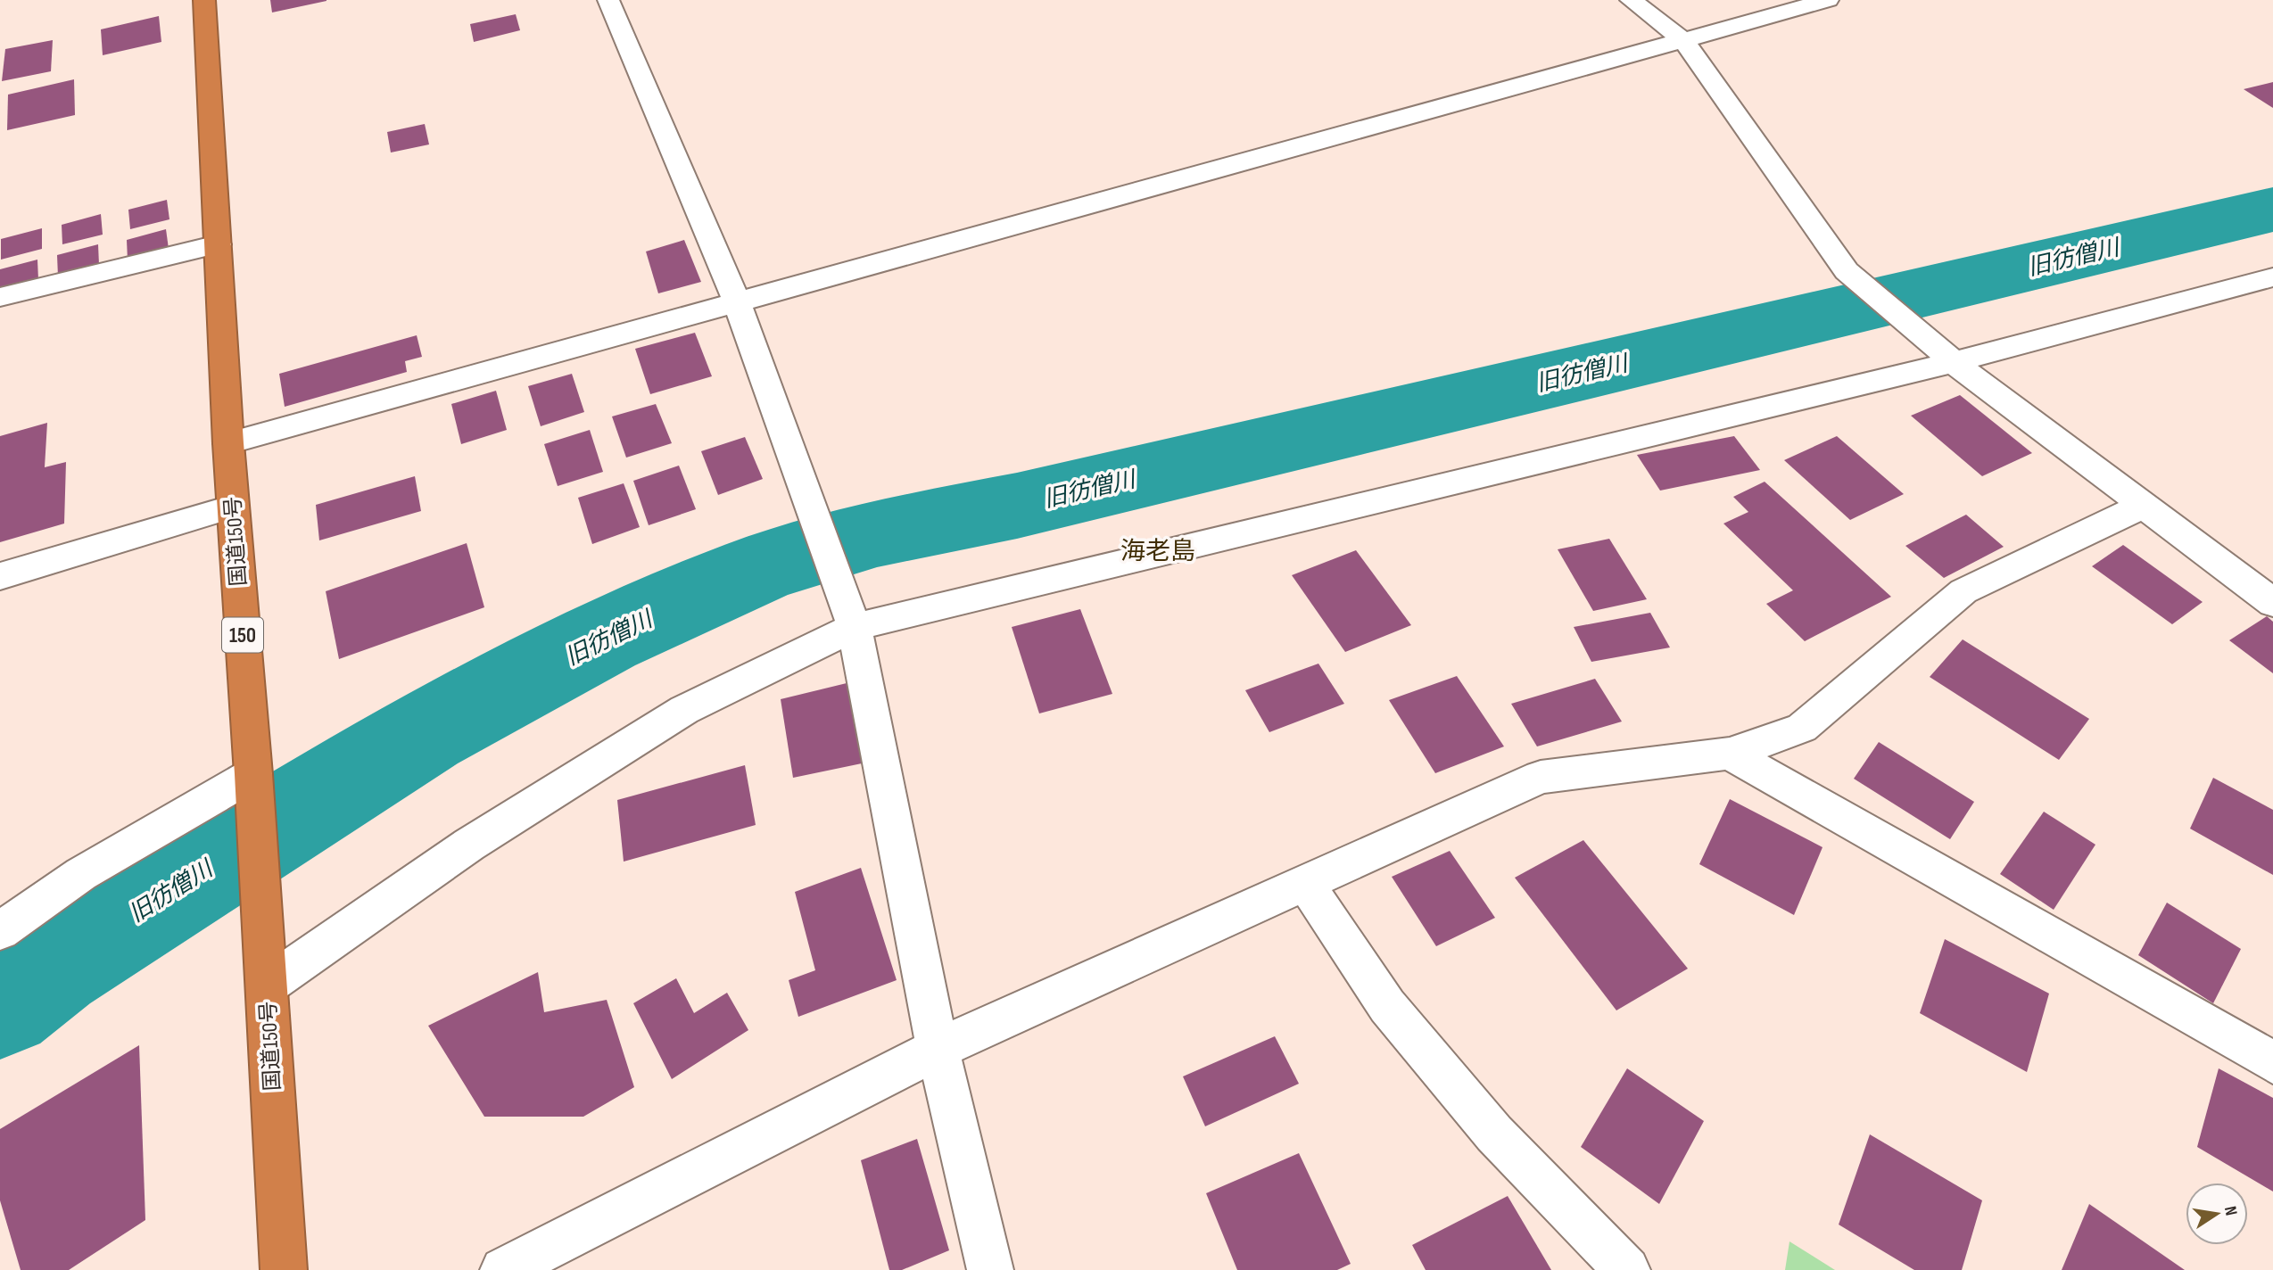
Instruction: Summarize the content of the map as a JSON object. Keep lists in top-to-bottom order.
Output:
{
  "streets": {
    "highway": ["国道150号", "150"]
  },
  "districts": ["海老島"],
  "water": ["旧彷僧川"],
  "north": "right"
}
